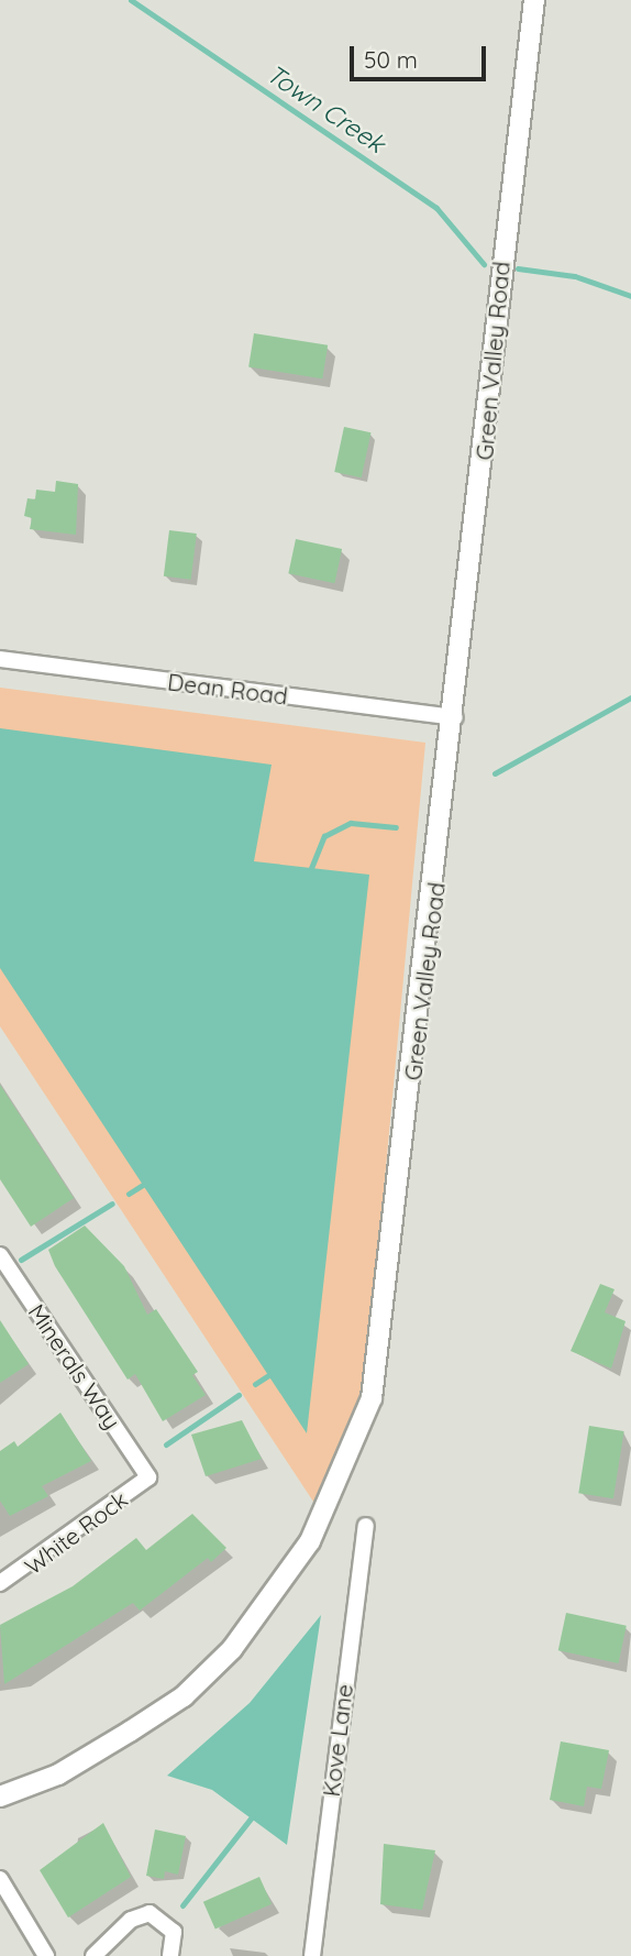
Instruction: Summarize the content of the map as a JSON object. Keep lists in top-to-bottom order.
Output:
{
  "streets": {
    "street": [
      "Green Valley Road",
      "Dean Road",
      "Minerals Way",
      "White Rock",
      "Kove Lane"
    ]
  },
  "crossings": [
    ["Green Valley Road", "Dean Road"],
    ["Minerals Way", "White Rock"]
  ],
  "water": ["Town Creek"],
  "scale_bar": "50 m"
}
